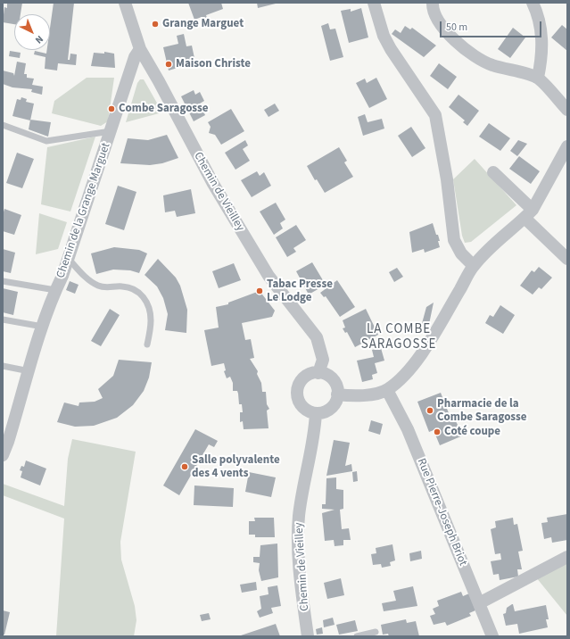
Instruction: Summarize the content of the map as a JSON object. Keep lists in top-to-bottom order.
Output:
{
  "streets": {
    "street": ["Chemin de Vieilley", "Chemin de la Grange Marguet", "Rue Pierre-Joseph Briot"]
  },
  "crossings": [
    ["Chemin de Vieilley", "Chemin de la Grange Marguet"]
  ],
  "districts": ["LA COMBE SARAGOSSE"],
  "places": [
    "Grange Marguet",
    "Maison Christe",
    "Combe Saragosse",
    "Tabac Presse Le Lodge",
    "Pharmacie de la Combe Saragosse",
    "Coté coupe",
    "Salle polyvalente des 4 vents"
  ],
  "scale_bar": "50 m",
  "north": "bottom right"
}
